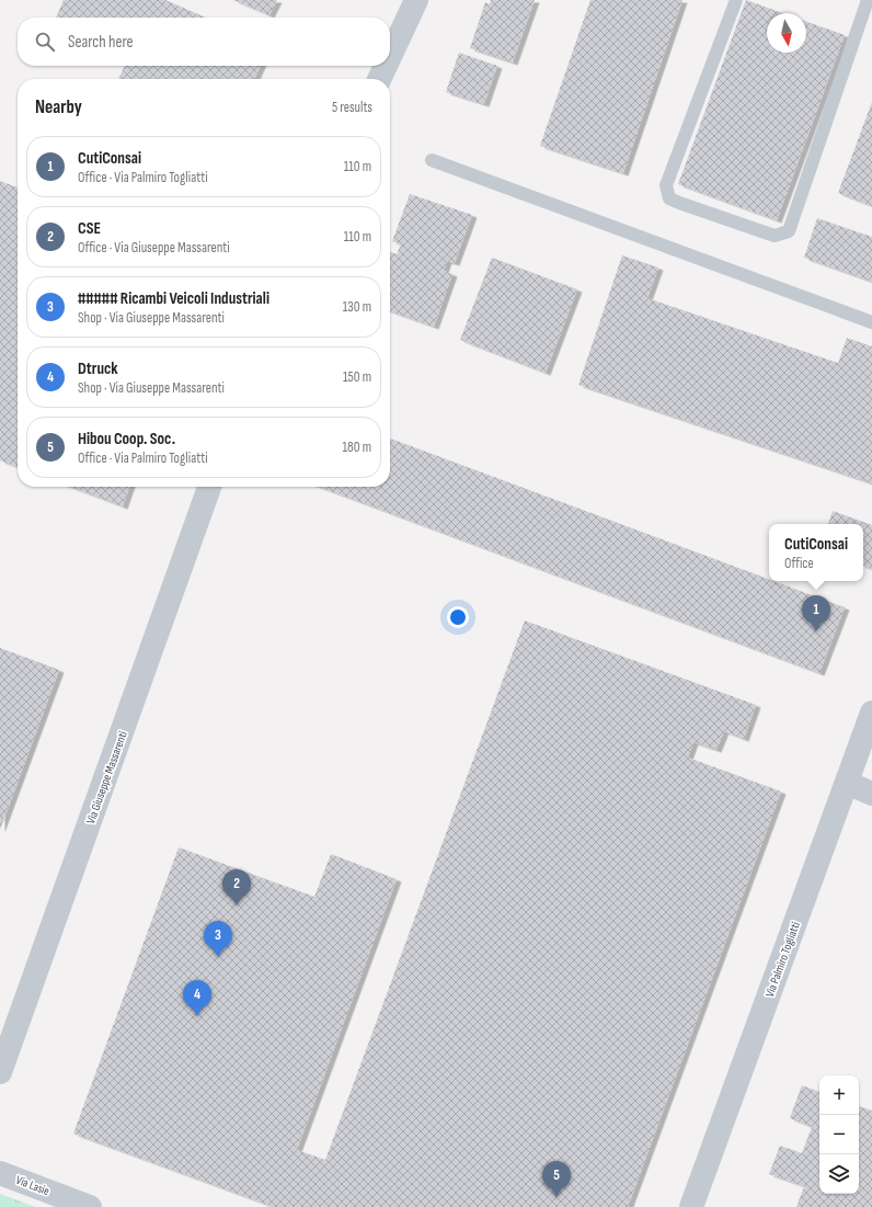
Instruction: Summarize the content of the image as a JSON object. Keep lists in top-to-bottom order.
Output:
{
  "streets": {
    "street": ["Via Giuseppe Massarenti", "Via Palmiro Togliatti", "Via Lasie"]
  },
  "north": "bottom",
  "page": {
    "search": "Search here",
    "heading": ["Nearby", "5 results"],
    "list": [
      {
        "mark": "1",
        "name": "CutiConsai",
        "note": "Office · Via Palmiro Togliatti",
        "value": "110 m"
      },
      {
        "mark": "2",
        "name": "CSE",
        "note": "Office · Via Giuseppe Massarenti",
        "value": "110 m"
      },
      {
        "mark": "3",
        "name": "##### Ricambi Veicoli Industriali",
        "note": "Shop · Via Giuseppe Massarenti",
        "value": "130 m"
      },
      {
        "mark": "4",
        "name": "Dtruck",
        "note": "Shop · Via Giuseppe Massarenti",
        "value": "150 m"
      },
      {
        "mark": "5",
        "name": "Hibou Coop. Soc.",
        "note": "Office · Via Palmiro Togliatti",
        "value": "180 m"
      }
    ],
    "popup": ["CutiConsai", "Office"],
    "pins": [
      "1",
      "2",
      "3",
      "4",
      "5"
    ],
    "map_buttons": ["+", "−"]
  }
}
